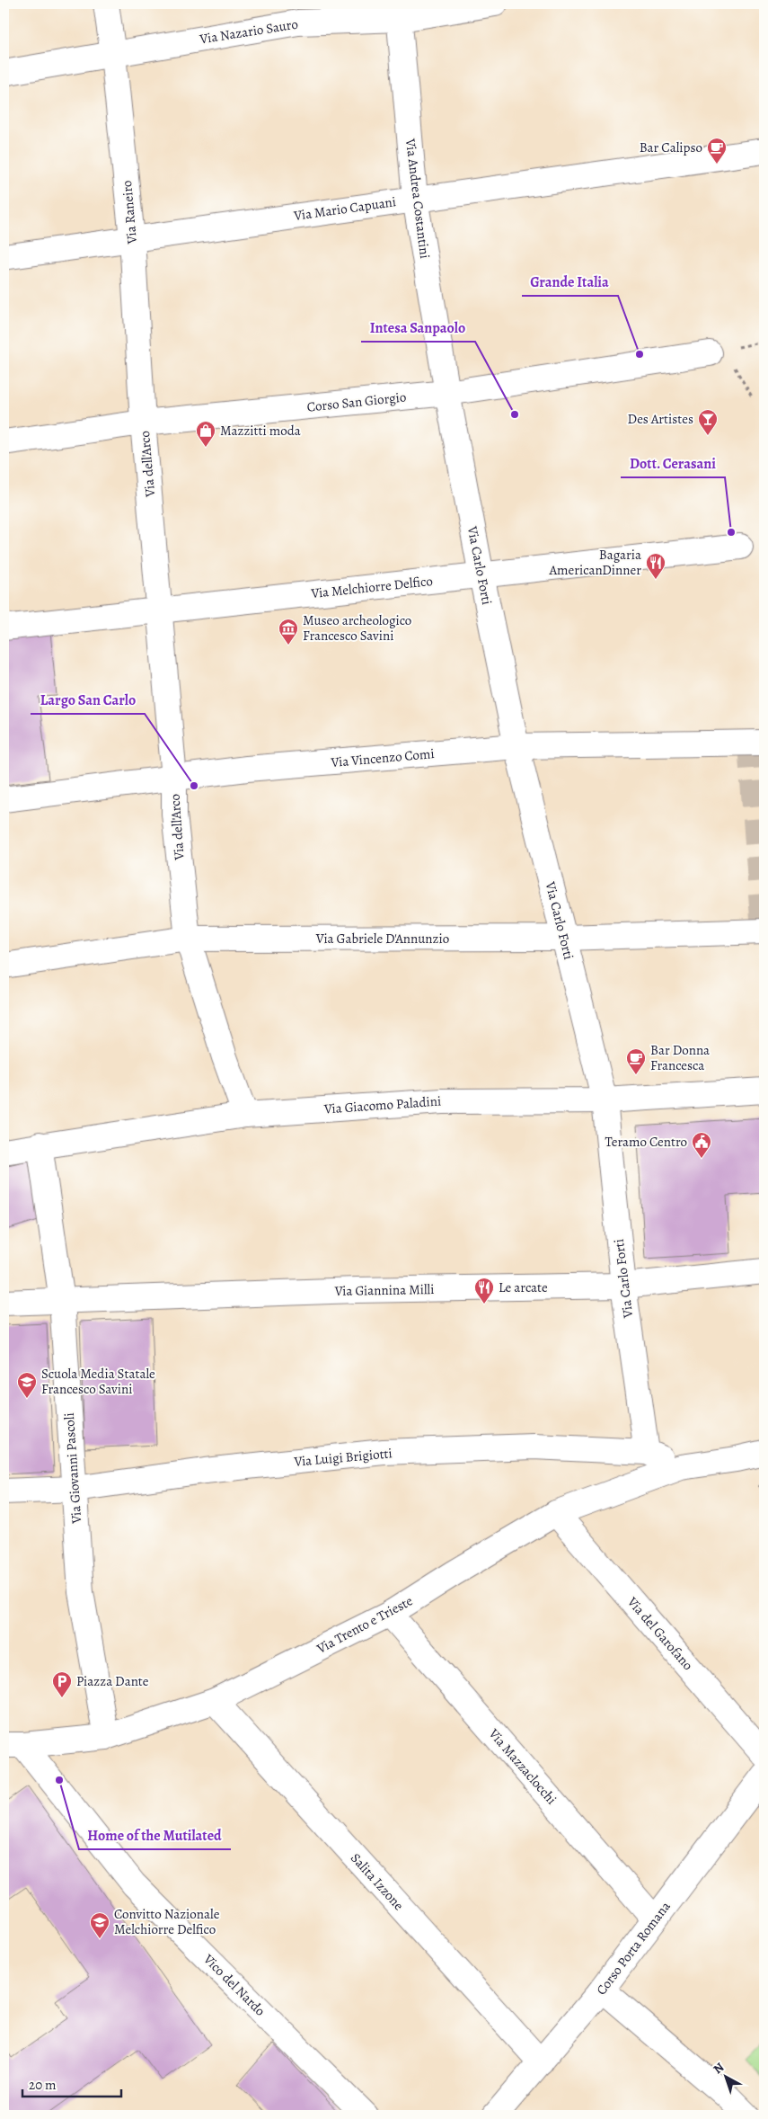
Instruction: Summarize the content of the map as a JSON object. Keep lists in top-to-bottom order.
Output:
{
  "streets": {
    "street": [
      "Via Nazario Sauro",
      "Via Andrea Costantini",
      "Via Mario Capuani",
      "Via Raneiro",
      "Corso San Giorgio",
      "Via dell'Arco",
      "Via Carlo Forti",
      "Via Melchiorre Delfico",
      "Via Vincenzo Comi",
      "Via Gabriele D'Annunzio",
      "Via Giacomo Paladini",
      "Via Giannina Milli",
      "Via Luigi Brigiotti",
      "Via Giovanni Pascoli",
      "Via Trento e Trieste",
      "Via del Garofano",
      "Via Mazzaclocchi",
      "Salita Izzone",
      "Corso Porta Romana",
      "Vico del Nardo"
    ]
  },
  "crossings": [
    ["Via Nazario Sauro", "Via Andrea Costantini"],
    ["Via Nazario Sauro", "Via Raneiro"],
    ["Via Andrea Costantini", "Via Mario Capuani"],
    ["Via Andrea Costantini", "Corso San Giorgio"],
    ["Via Andrea Costantini", "Via Carlo Forti"],
    ["Via Mario Capuani", "Via Raneiro"],
    ["Via Raneiro", "Corso San Giorgio"],
    ["Via Raneiro", "Via dell'Arco"],
    ["Corso San Giorgio", "Via dell'Arco"],
    ["Corso San Giorgio", "Via Carlo Forti"],
    ["Via dell'Arco", "Via Melchiorre Delfico"],
    ["Via dell'Arco", "Via Vincenzo Comi"],
    ["Via dell'Arco", "Via Gabriele D'Annunzio"],
    ["Via dell'Arco", "Via Giacomo Paladini"],
    ["Via Carlo Forti", "Via Melchiorre Delfico"],
    ["Via Carlo Forti", "Via Vincenzo Comi"],
    ["Via Carlo Forti", "Via Gabriele D'Annunzio"],
    ["Via Carlo Forti", "Via Giacomo Paladini"],
    ["Via Carlo Forti", "Via Giannina Milli"],
    ["Via Carlo Forti", "Via Luigi Brigiotti"],
    ["Via Giacomo Paladini", "Via Giovanni Pascoli"],
    ["Via Giannina Milli", "Via Giovanni Pascoli"],
    ["Via Luigi Brigiotti", "Via Giovanni Pascoli"],
    ["Via Luigi Brigiotti", "Via Trento e Trieste"],
    ["Via Giovanni Pascoli", "Via Trento e Trieste"],
    ["Via Trento e Trieste", "Via del Garofano"],
    ["Via Trento e Trieste", "Via Mazzaclocchi"],
    ["Via Trento e Trieste", "Salita Izzone"],
    ["Via Trento e Trieste", "Vico del Nardo"],
    ["Via Mazzaclocchi", "Corso Porta Romana"],
    ["Salita Izzone", "Corso Porta Romana"]
  ],
  "places": {
    "cafe": ["Bar Calipso", "Bar Donna Francesca"],
    "other": [
      "Grande Italia",
      "Intesa Sanpaolo",
      "Dott. Cerasani",
      "Largo San Carlo",
      "Home of the Mutilated"
    ],
    "bar": ["Des Artistes"],
    "shop": ["Mazzitti moda"],
    "restaurant": ["Bagaria AmericanDinner", "Le arcate"],
    "museum": ["Museo archeologico Francesco Savini"],
    "public building": ["Teramo Centro"],
    "school or university": ["Scuola Media Statale Francesco Savini", "Convitto Nazionale Melchiorre Delfico"],
    "parking": ["Piazza Dante"]
  },
  "scale_bar": "20 m",
  "north": "top left"
}
